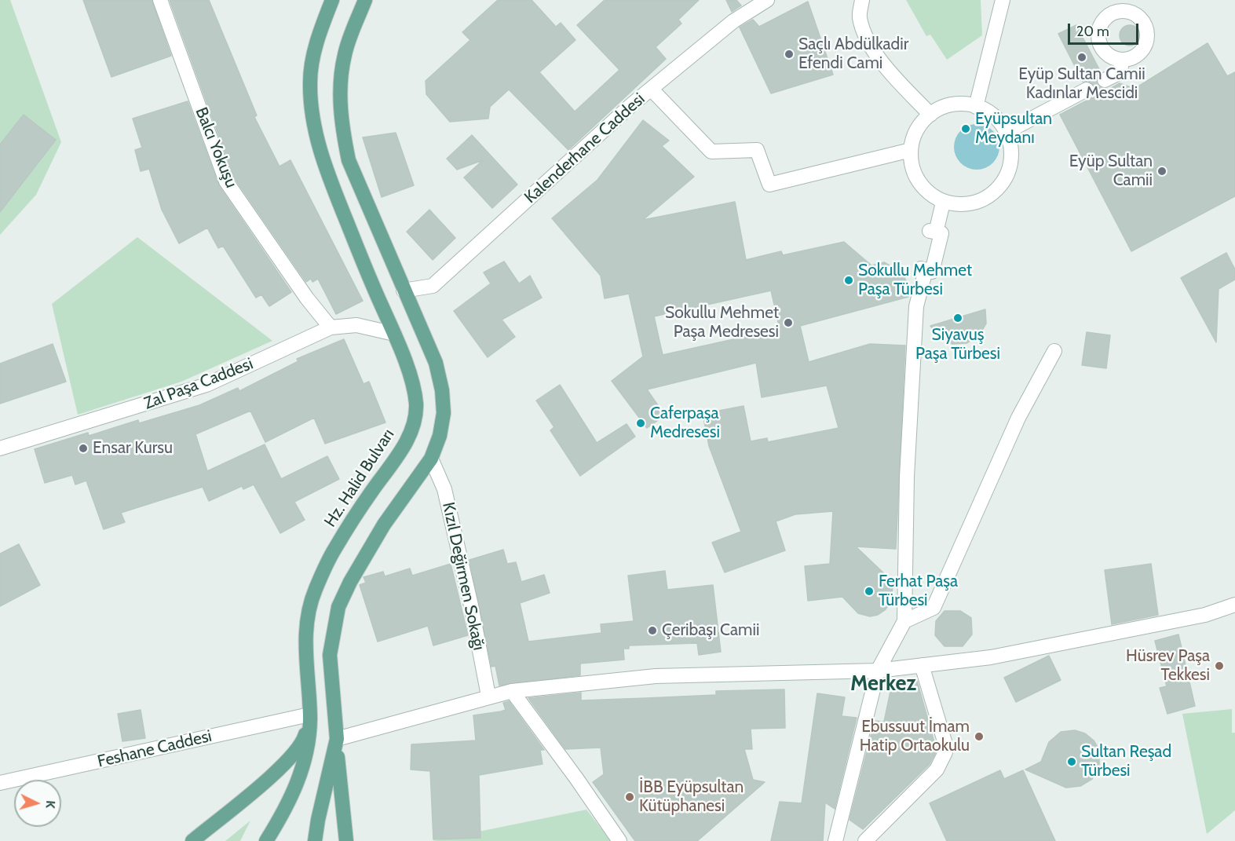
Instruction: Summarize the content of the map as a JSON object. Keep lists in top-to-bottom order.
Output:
{
  "streets": {
    "main road": ["Hz. Halid Bulvarı"],
    "street": [
      "Balcı Yokuşu",
      "Kalenderhane Caddesi",
      "Zal Paşa Caddesi",
      "Kızıl Değirmen Sokağı",
      "Feshane Caddesi"
    ]
  },
  "crossings": [
    ["Balcı Yokuşu", "Zal Paşa Caddesi"],
    ["Zal Paşa Caddesi", "Hz. Halid Bulvarı"],
    ["Hz. Halid Bulvarı", "Feshane Caddesi"]
  ],
  "districts": ["Merkez"],
  "places": [
    "Saçlı Abdülkadir Efendi Cami",
    "Eyüp Sultan Camii Kadınlar Mescidi",
    "Eyüpsultan Meydanı",
    "Eyüp Sultan Camii",
    "Sokullu Mehmet Paşa Türbesi",
    "Siyavuş Paşa Türbesi",
    "Sokullu Mehmet Paşa Medresesi",
    "Caferpaşa Medresesi",
    "Ensar Kursu",
    "Ferhat Paşa Türbesi",
    "Çeribaşı Camii",
    "Hüsrev Paşa Tekkesi",
    "Ebussuut İmam Hatip Ortaokulu",
    "Sultan Reşad Türbesi",
    "İBB Eyüpsultan Kütüphanesi"
  ],
  "scale_bar": "20 m",
  "north": "right"
}
